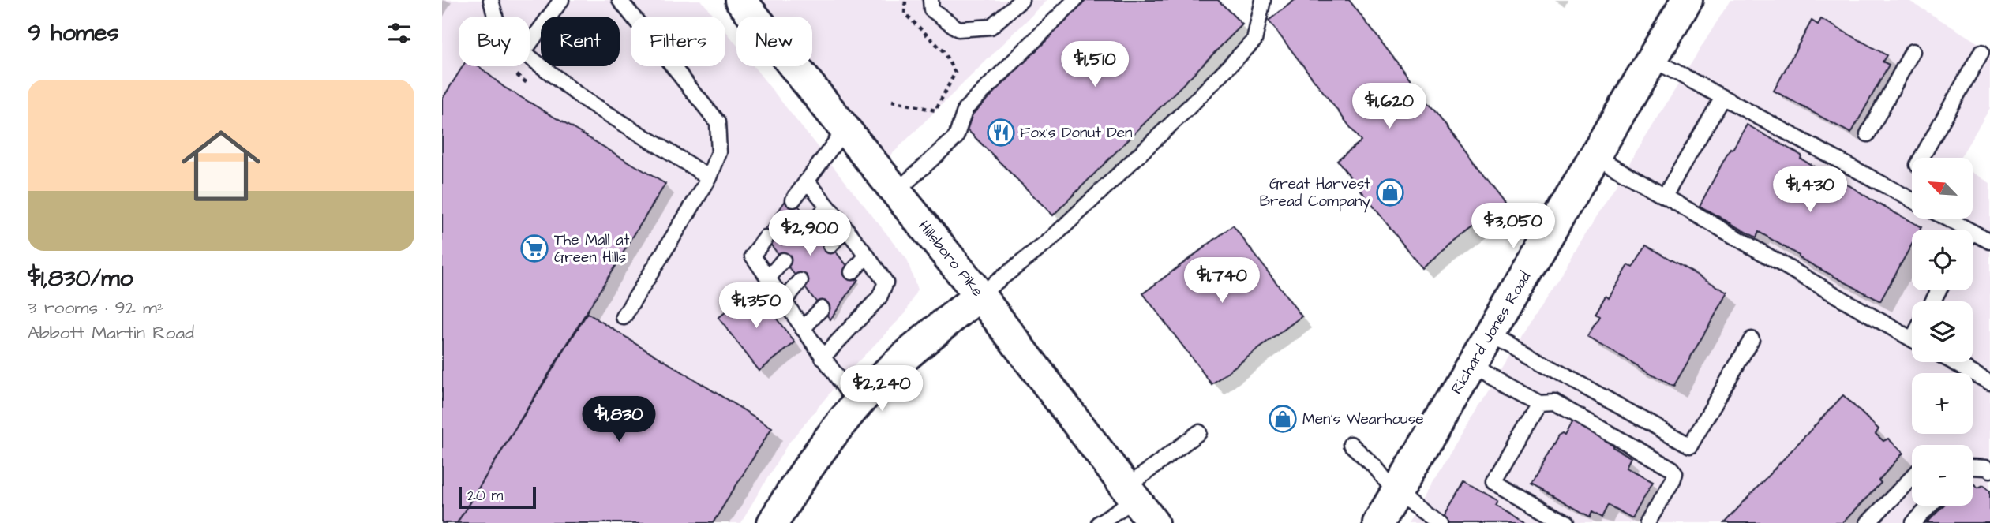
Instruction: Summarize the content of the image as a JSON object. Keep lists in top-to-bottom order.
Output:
{
  "streets": {
    "main road": ["Hillsboro Pike", "Richard Jones Road"]
  },
  "places": {
    "restaurant": ["Fox's Donut Den"],
    "shop": ["Great Harvest Bread Company", "Men's Wearhouse"],
    "supermarket": ["The Mall at Green Hills"]
  },
  "scale_bar": "20 m",
  "north": "top left",
  "page": {
    "heading": "9 homes",
    "chip": [
      "Buy",
      "Rent",
      "Filters",
      "New"
    ],
    "price": [
      "$1,510",
      "$1,620",
      "$1,430",
      "$3,050",
      "$2,900",
      "$1,740",
      "$1,350",
      "$2,240",
      "$1,830"
    ],
    "list": [
      {
        "name": "$1,830/mo",
        "note": "3 rooms · 92 m² · Abbott Martin Road"
      }
    ],
    "map_buttons": ["+", "−"],
    "scale": "20 m"
  }
}
